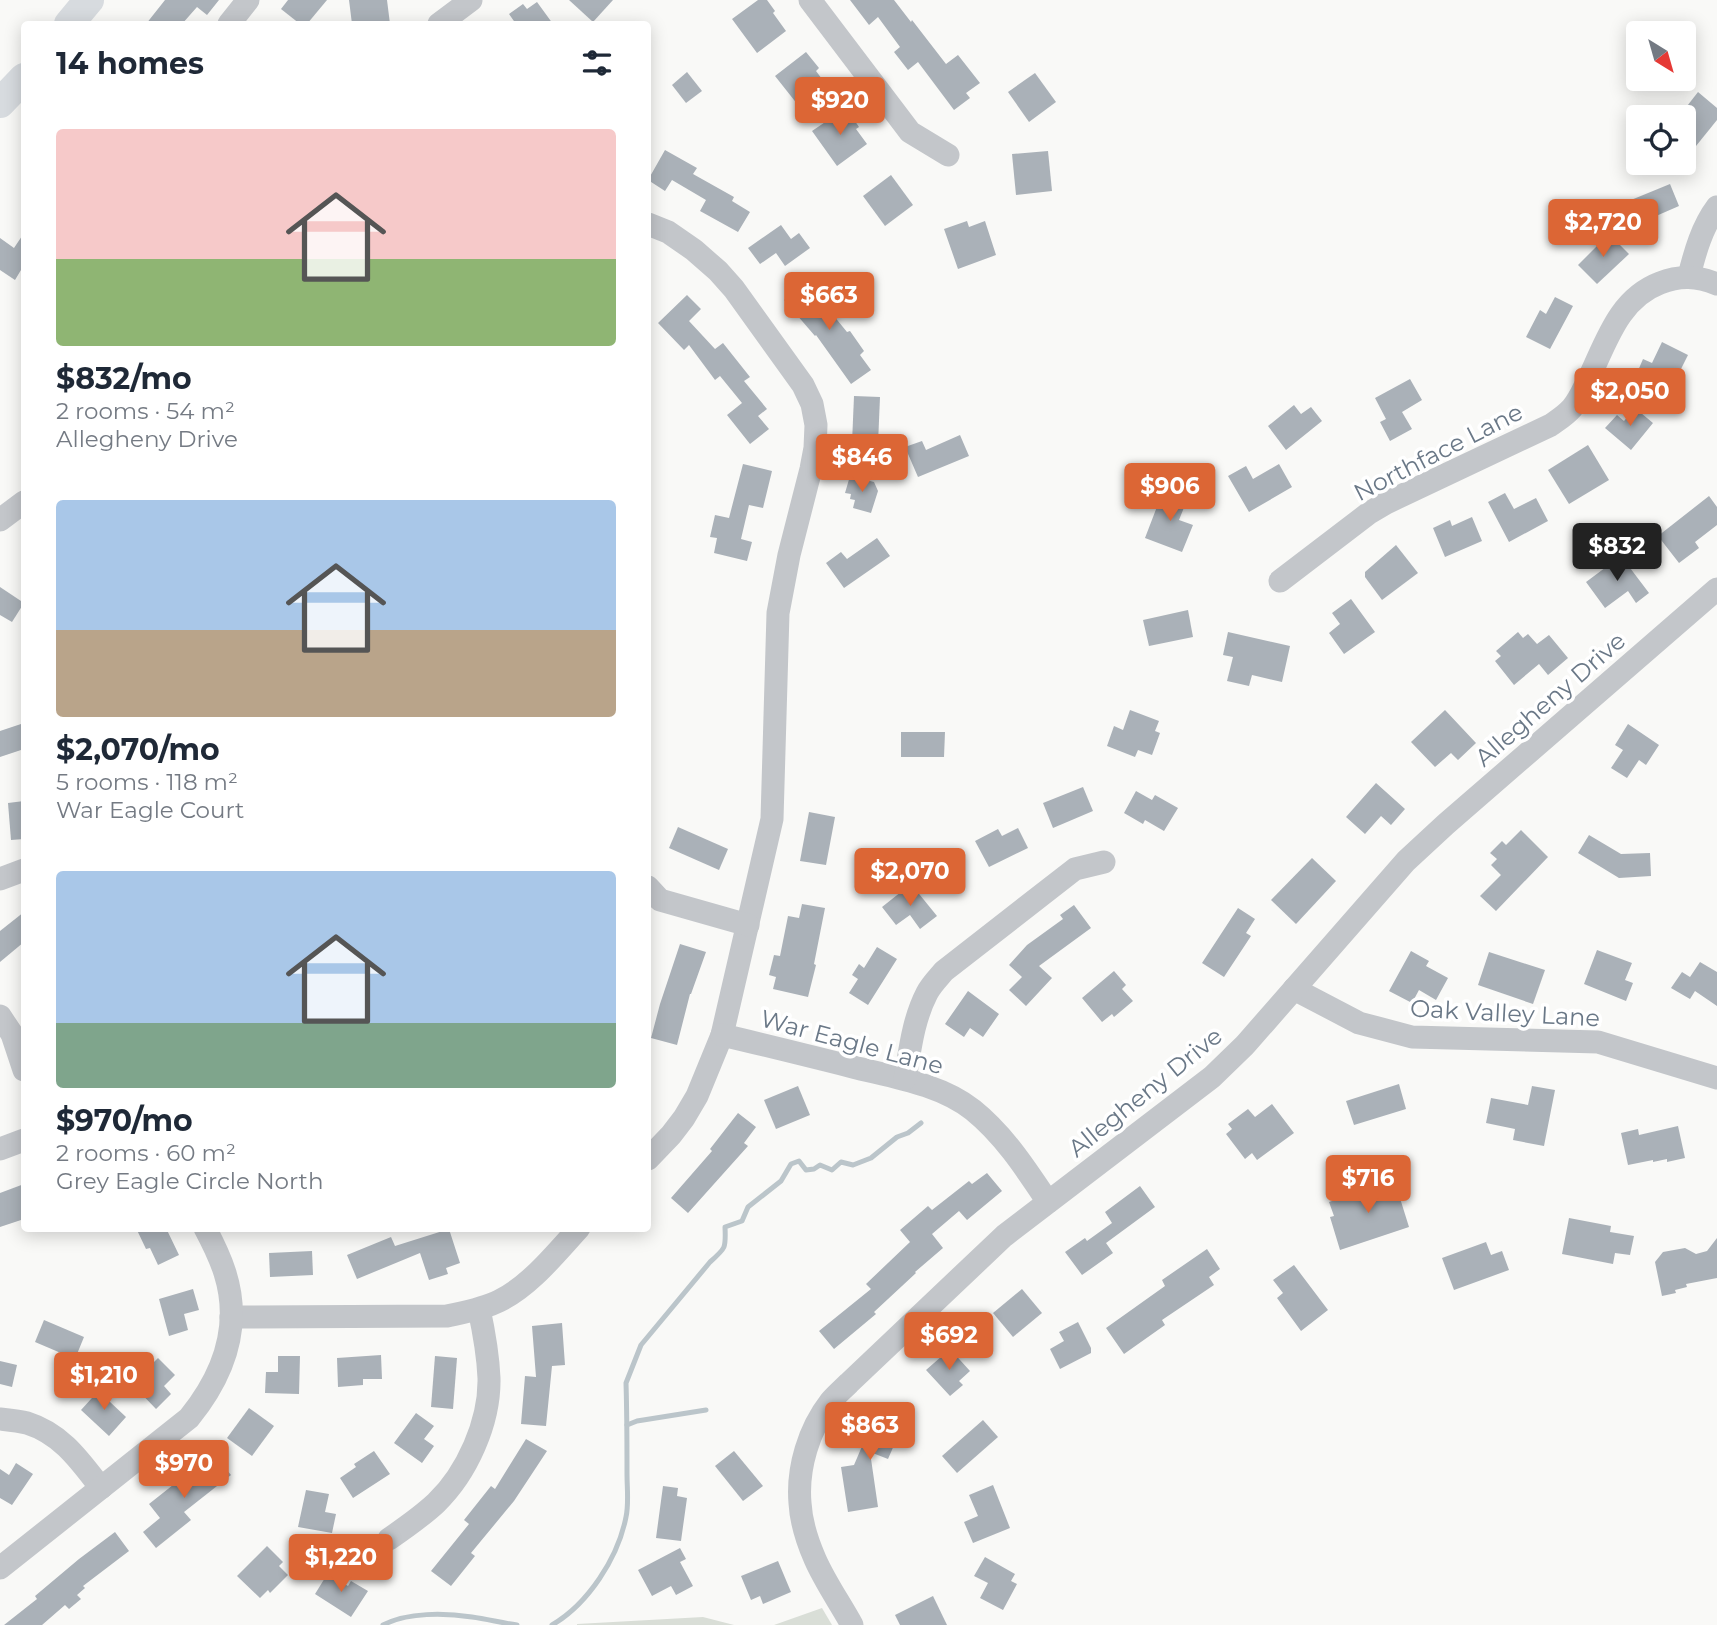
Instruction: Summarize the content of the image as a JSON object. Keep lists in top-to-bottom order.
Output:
{
  "streets": {
    "street": [
      "Northface Lane",
      "Allegheny Drive",
      "Oak Valley Lane",
      "War Eagle Lane"
    ]
  },
  "crossings": [
    ["Allegheny Drive", "Oak Valley Lane"],
    ["Allegheny Drive", "War Eagle Lane"]
  ],
  "north": "bottom right",
  "page": {
    "heading": "14 homes",
    "price": [
      "$920",
      "$2,720",
      "$663",
      "$2,050",
      "$846",
      "$906",
      "$832",
      "$2,070",
      "$716",
      "$692",
      "$1,210",
      "$863",
      "$970",
      "$1,220"
    ],
    "list": [
      {
        "name": "$832/mo",
        "note": "2 rooms · 54 m² · Allegheny Drive"
      },
      {
        "name": "$2,070/mo",
        "note": "5 rooms · 118 m² · War Eagle Court"
      },
      {
        "name": "$970/mo",
        "note": "2 rooms · 60 m² · Grey Eagle Circle North"
      }
    ]
  }
}
